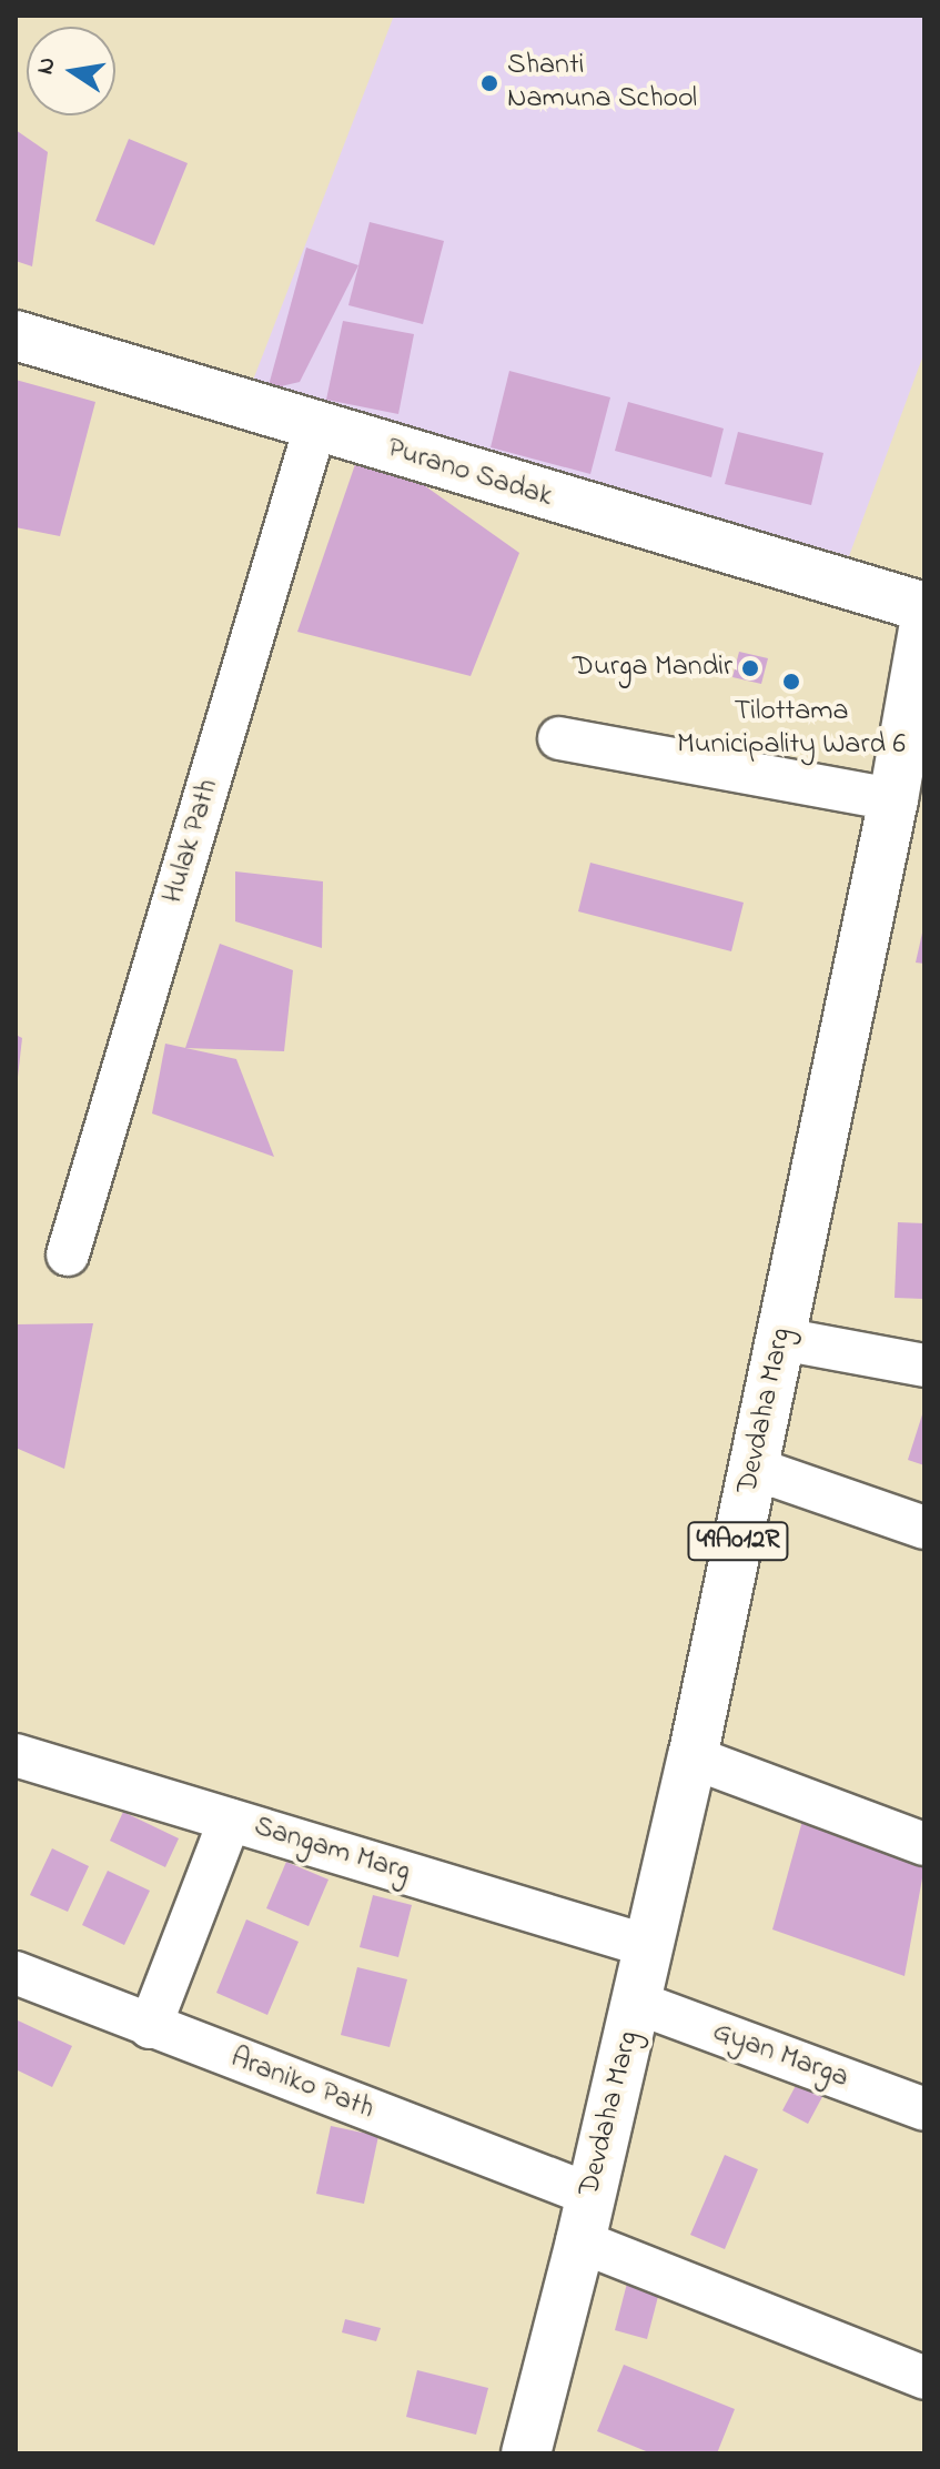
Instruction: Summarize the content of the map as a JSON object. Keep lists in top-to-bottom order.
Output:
{
  "streets": {
    "main road": ["Purano Sadak", "Devdaha Marg", "49A012R"],
    "street": [
      "Hulak Path",
      "Sangam Marg",
      "Gyan Marga",
      "Araniko Path"
    ]
  },
  "crossings": [
    ["Purano Sadak", "Hulak Path"],
    ["Devdaha Marg", "Sangam Marg"],
    ["Devdaha Marg", "Gyan Marga"],
    ["Devdaha Marg", "Araniko Path"]
  ],
  "places": ["Shanti Namuna School", "Durga Mandir", "Tilottama Municipality Ward 6"],
  "north": "left"
}
